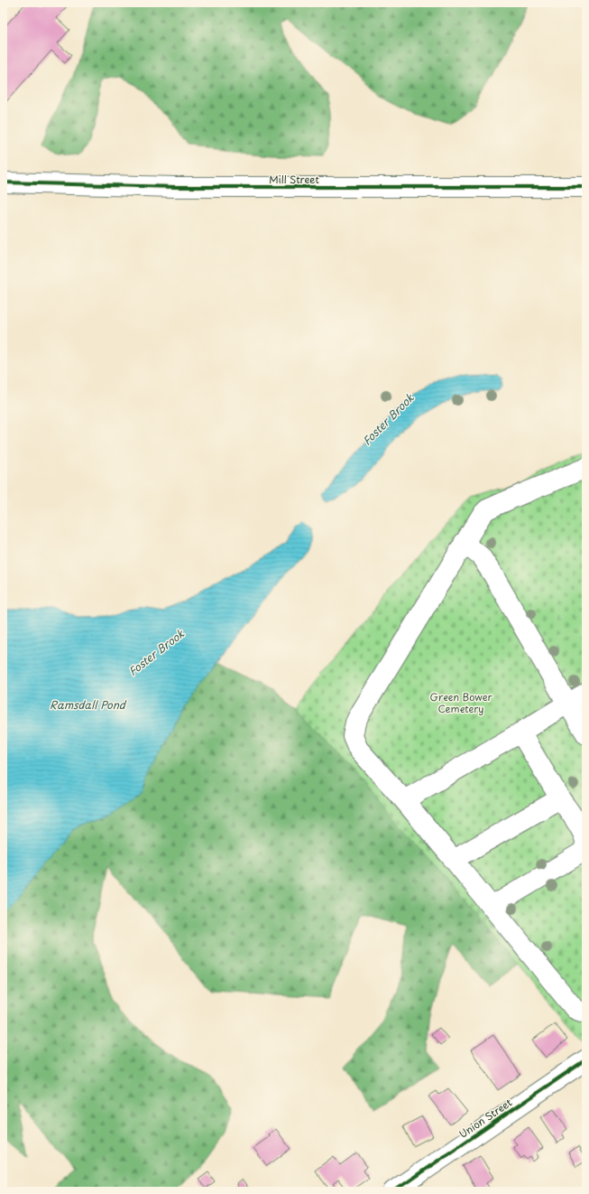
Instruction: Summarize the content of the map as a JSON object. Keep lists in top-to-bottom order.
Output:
{
  "streets": {
    "street": ["Mill Street", "Union Street"]
  },
  "water": ["Foster Brook", "Ramsdall Pond"],
  "parks": ["Green Bower Cemetery"]
}
